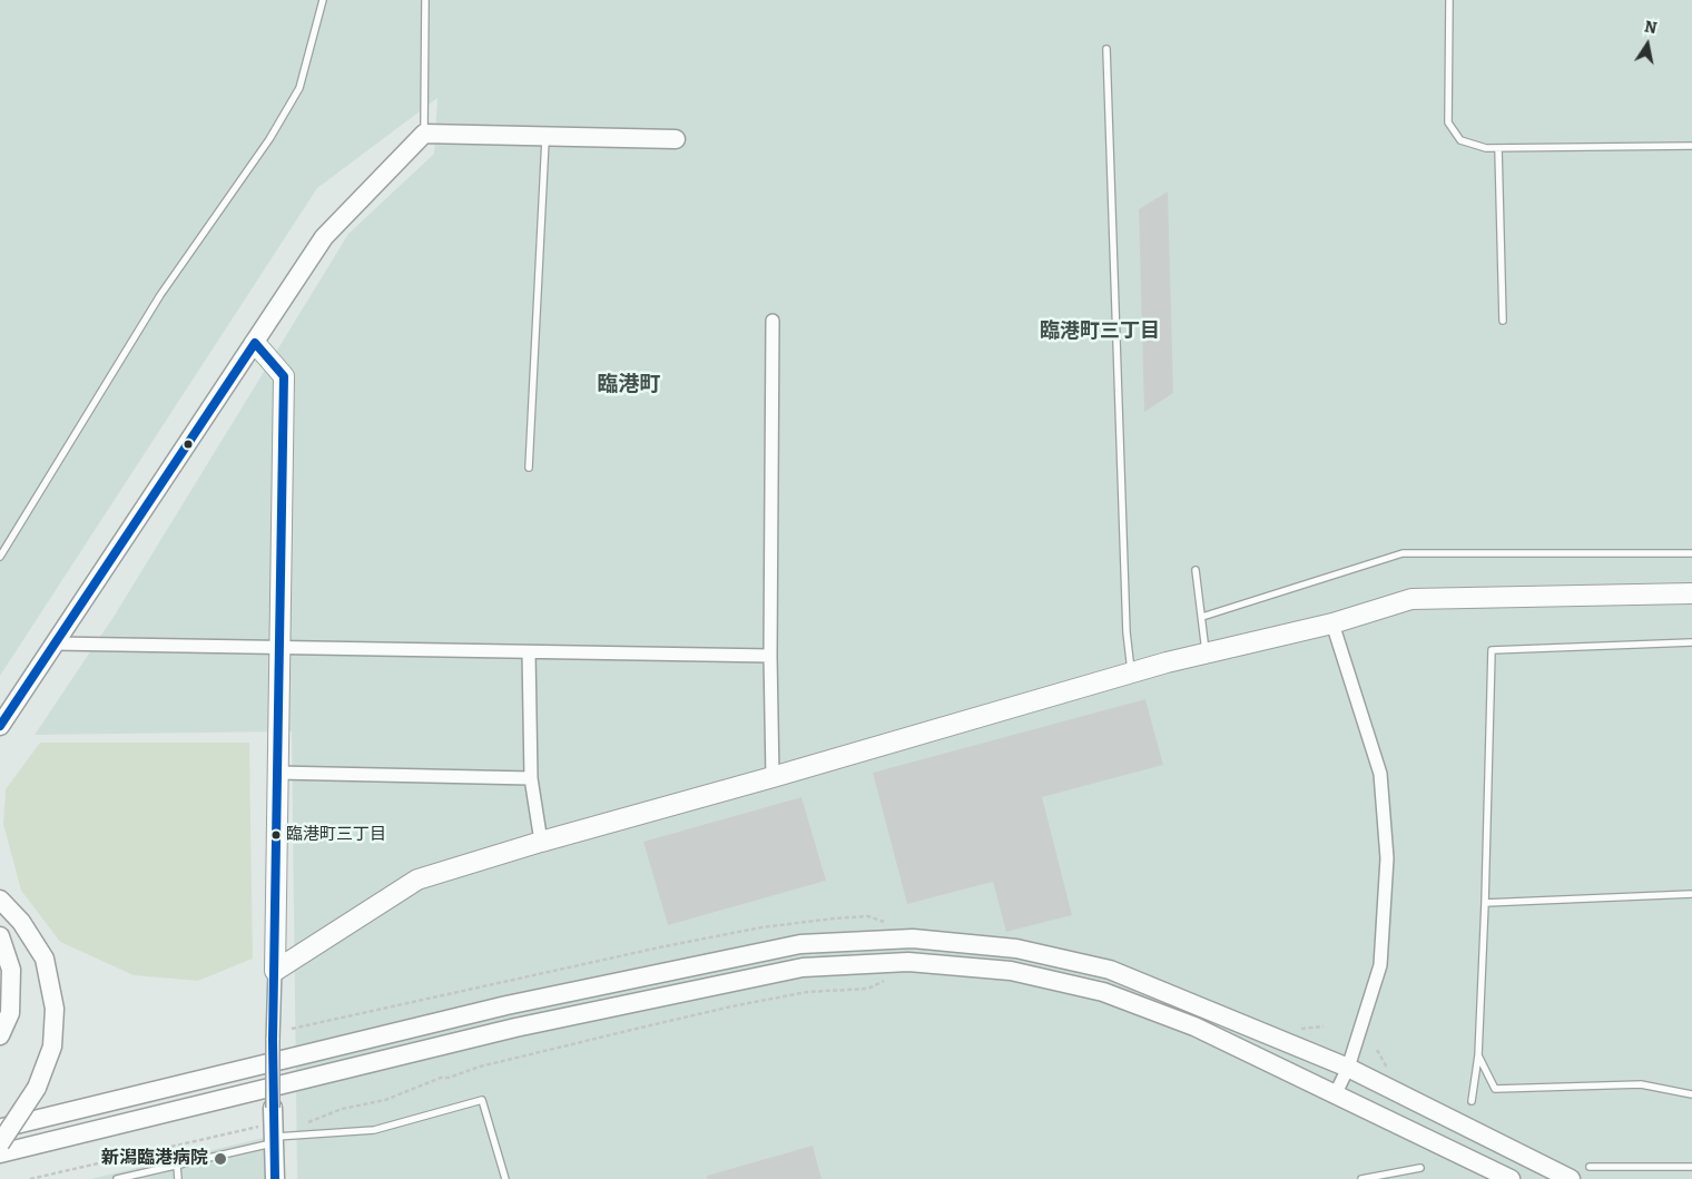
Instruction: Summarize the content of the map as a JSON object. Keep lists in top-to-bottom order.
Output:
{
  "districts": ["臨港町三丁目", "臨港町"],
  "places": ["臨港町三丁目", "新潟臨港病院"],
  "north": "top"
}
